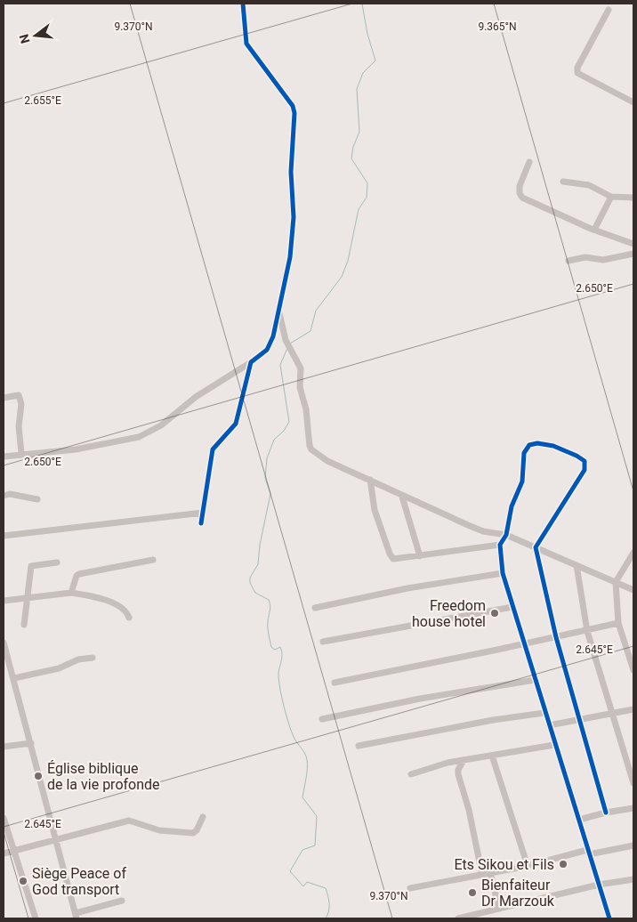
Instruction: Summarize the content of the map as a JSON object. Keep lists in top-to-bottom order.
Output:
{
  "places": [
    "Freedom house hotel",
    "Église biblique de la vie profonde",
    "Ets Sikou et Fils",
    "Siège Peace of God transport",
    "Bienfaiteur Dr Marzouk"
  ],
  "north": "left",
  "coordinates": [
    "9.370°N",
    "9.365°N",
    "2.655°E",
    "2.650°E",
    "2.645°E"
  ]
}
